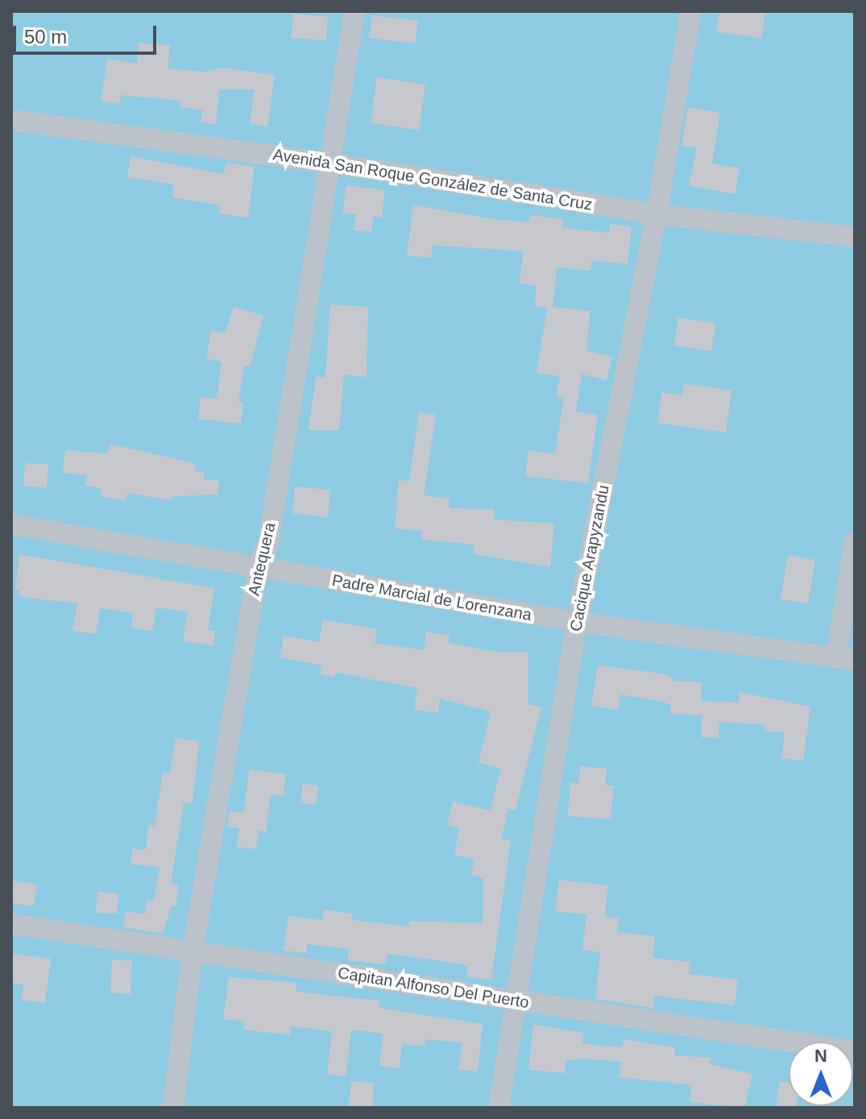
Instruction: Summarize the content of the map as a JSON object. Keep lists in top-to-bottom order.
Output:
{
  "streets": {
    "street": [
      "Avenida San Roque González de Santa Cruz",
      "Cacique Arapyzandu",
      "Antequera",
      "Padre Marcial de Lorenzana",
      "Capitan Alfonso Del Puerto"
    ]
  },
  "crossings": [
    ["Avenida San Roque González de Santa Cruz", "Cacique Arapyzandu"],
    ["Avenida San Roque González de Santa Cruz", "Antequera"],
    ["Cacique Arapyzandu", "Padre Marcial de Lorenzana"],
    ["Cacique Arapyzandu", "Capitan Alfonso Del Puerto"],
    ["Antequera", "Padre Marcial de Lorenzana"],
    ["Antequera", "Capitan Alfonso Del Puerto"]
  ],
  "scale_bar": "50 m",
  "north": "top"
}
